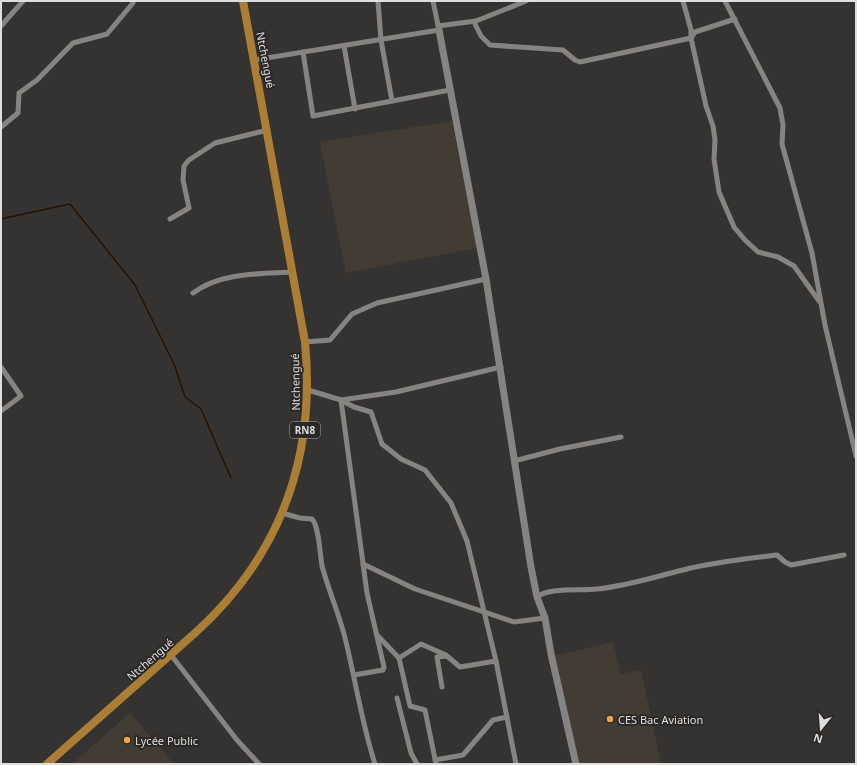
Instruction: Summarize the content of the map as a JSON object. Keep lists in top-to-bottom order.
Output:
{
  "streets": {
    "main road": ["Ntchengué", "RN8"]
  },
  "places": ["CES Bac Aviation", "Lycée Public"],
  "north": "bottom"
}
